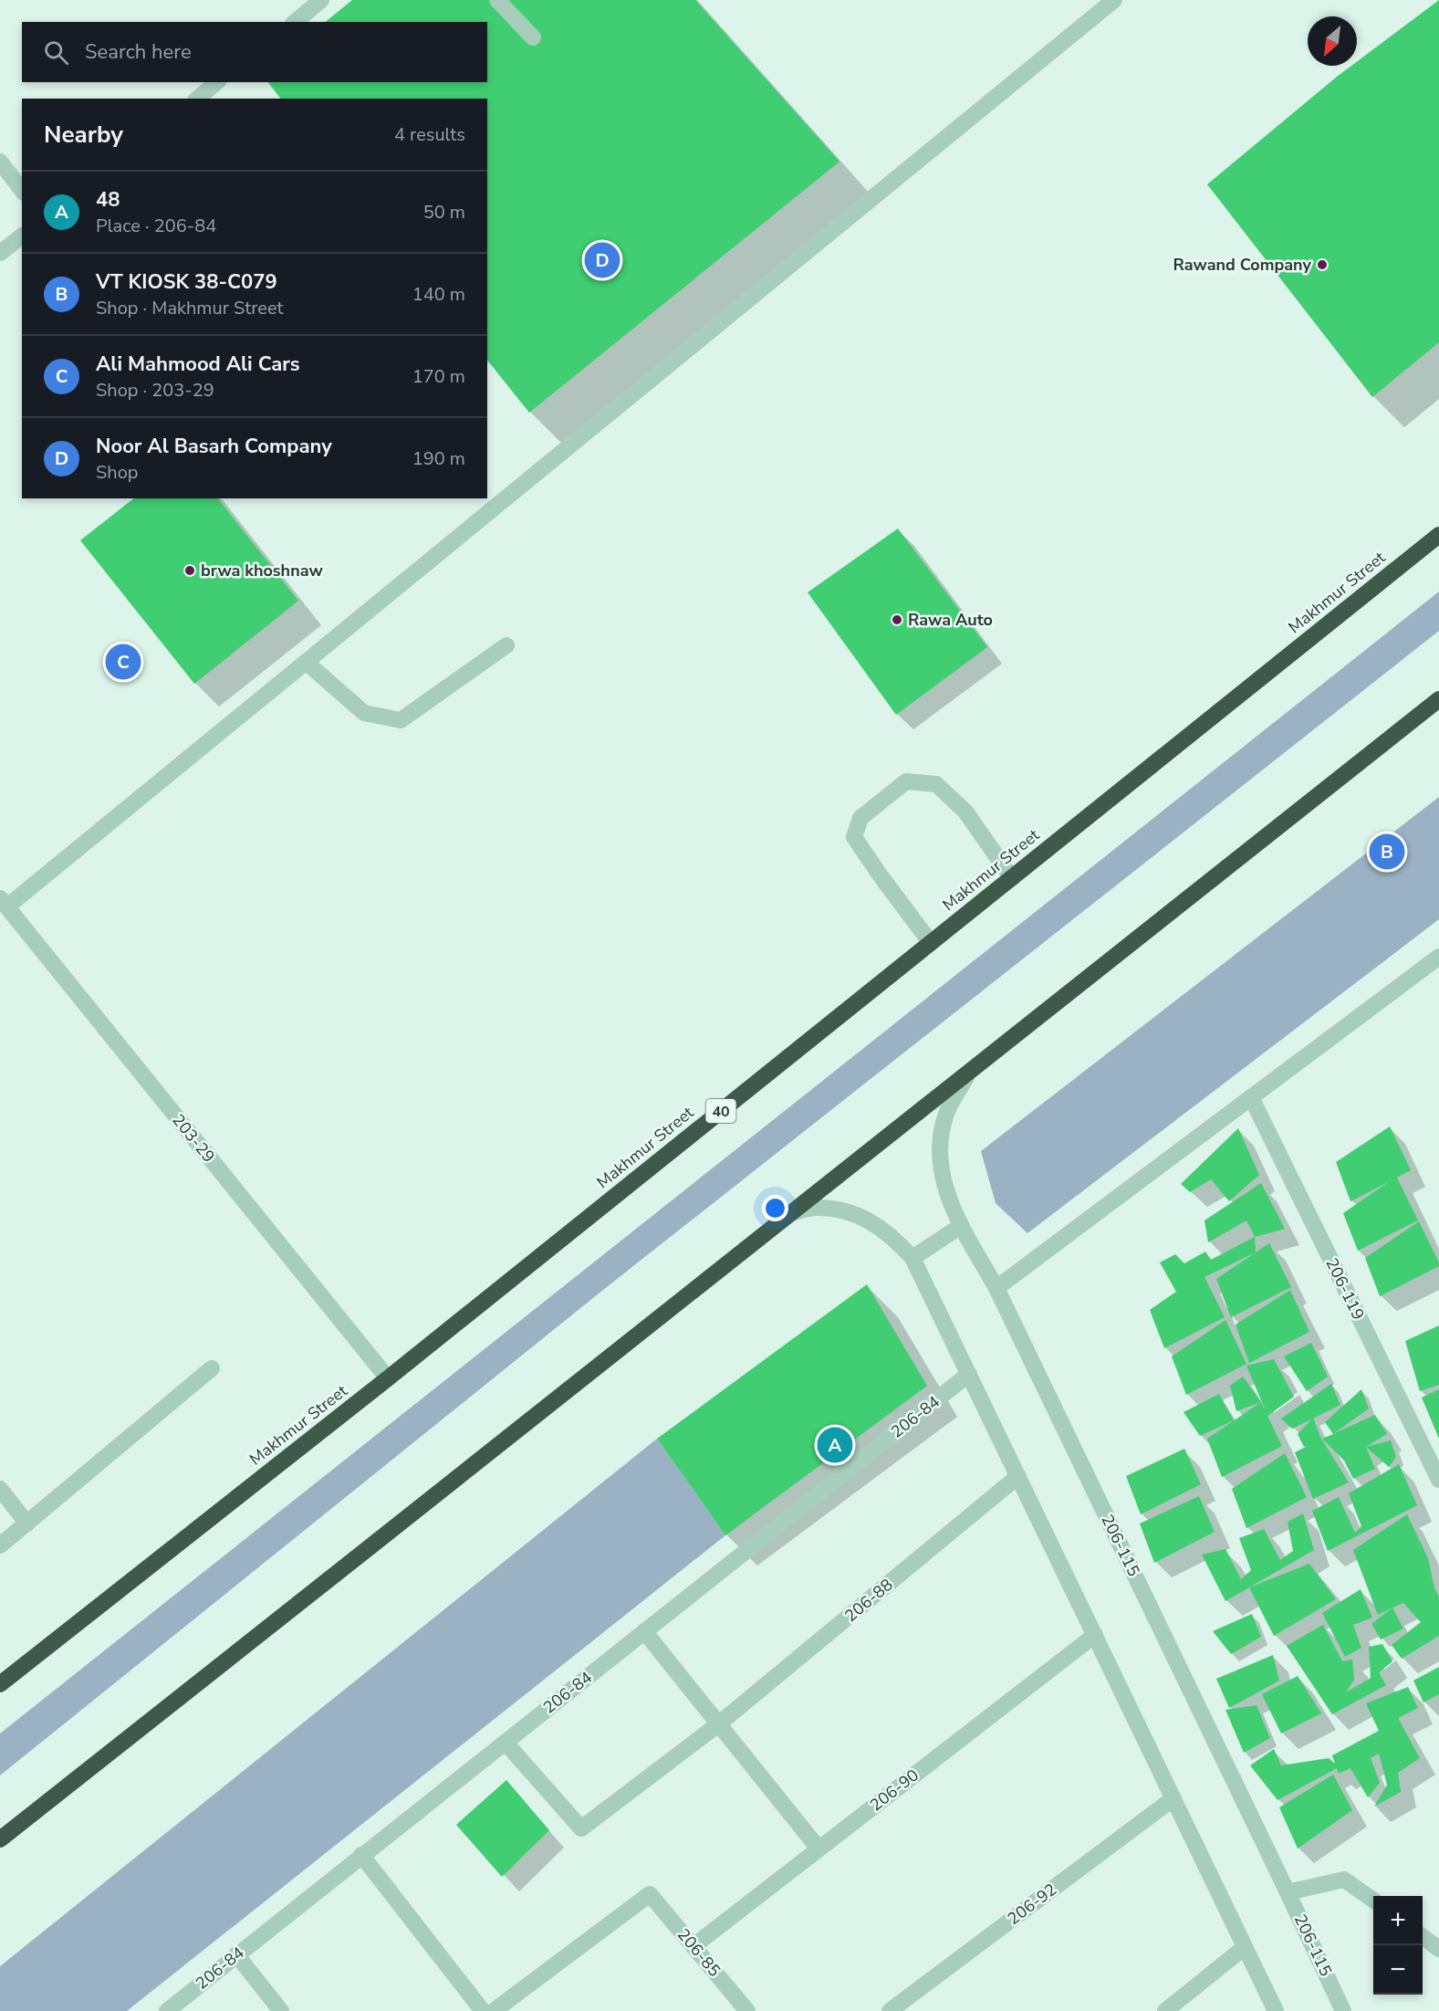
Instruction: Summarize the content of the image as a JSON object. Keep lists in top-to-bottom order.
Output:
{
  "streets": {
    "highway": ["Makhmur Street", "40"],
    "street": [
      "203-29",
      "206-119",
      "206-84",
      "206-115",
      "206-88",
      "206-90",
      "206-92",
      "206-85"
    ]
  },
  "crossings": [
    ["Makhmur Street", "203-29"],
    ["206-84", "206-88"],
    ["206-90", "206-85"]
  ],
  "places": ["Rawand Company", "brwa khoshnaw", "Rawa Auto"],
  "north": "bottom left",
  "page": {
    "search": "Search here",
    "heading": ["Nearby", "4 results"],
    "list": [
      {
        "mark": "A",
        "name": "48",
        "note": "Place · 206-84",
        "value": "50 m"
      },
      {
        "mark": "B",
        "name": "VT KIOSK 38-C079",
        "note": "Shop · Makhmur Street",
        "value": "140 m"
      },
      {
        "mark": "C",
        "name": "Ali Mahmood Ali Cars",
        "note": "Shop · 203-29",
        "value": "170 m"
      },
      {
        "mark": "D",
        "name": "Noor Al Basarh Company",
        "note": "Shop",
        "value": "190 m"
      }
    ],
    "pins": [
      "D",
      "C",
      "B",
      "A"
    ],
    "map_buttons": ["+", "−"]
  }
}
